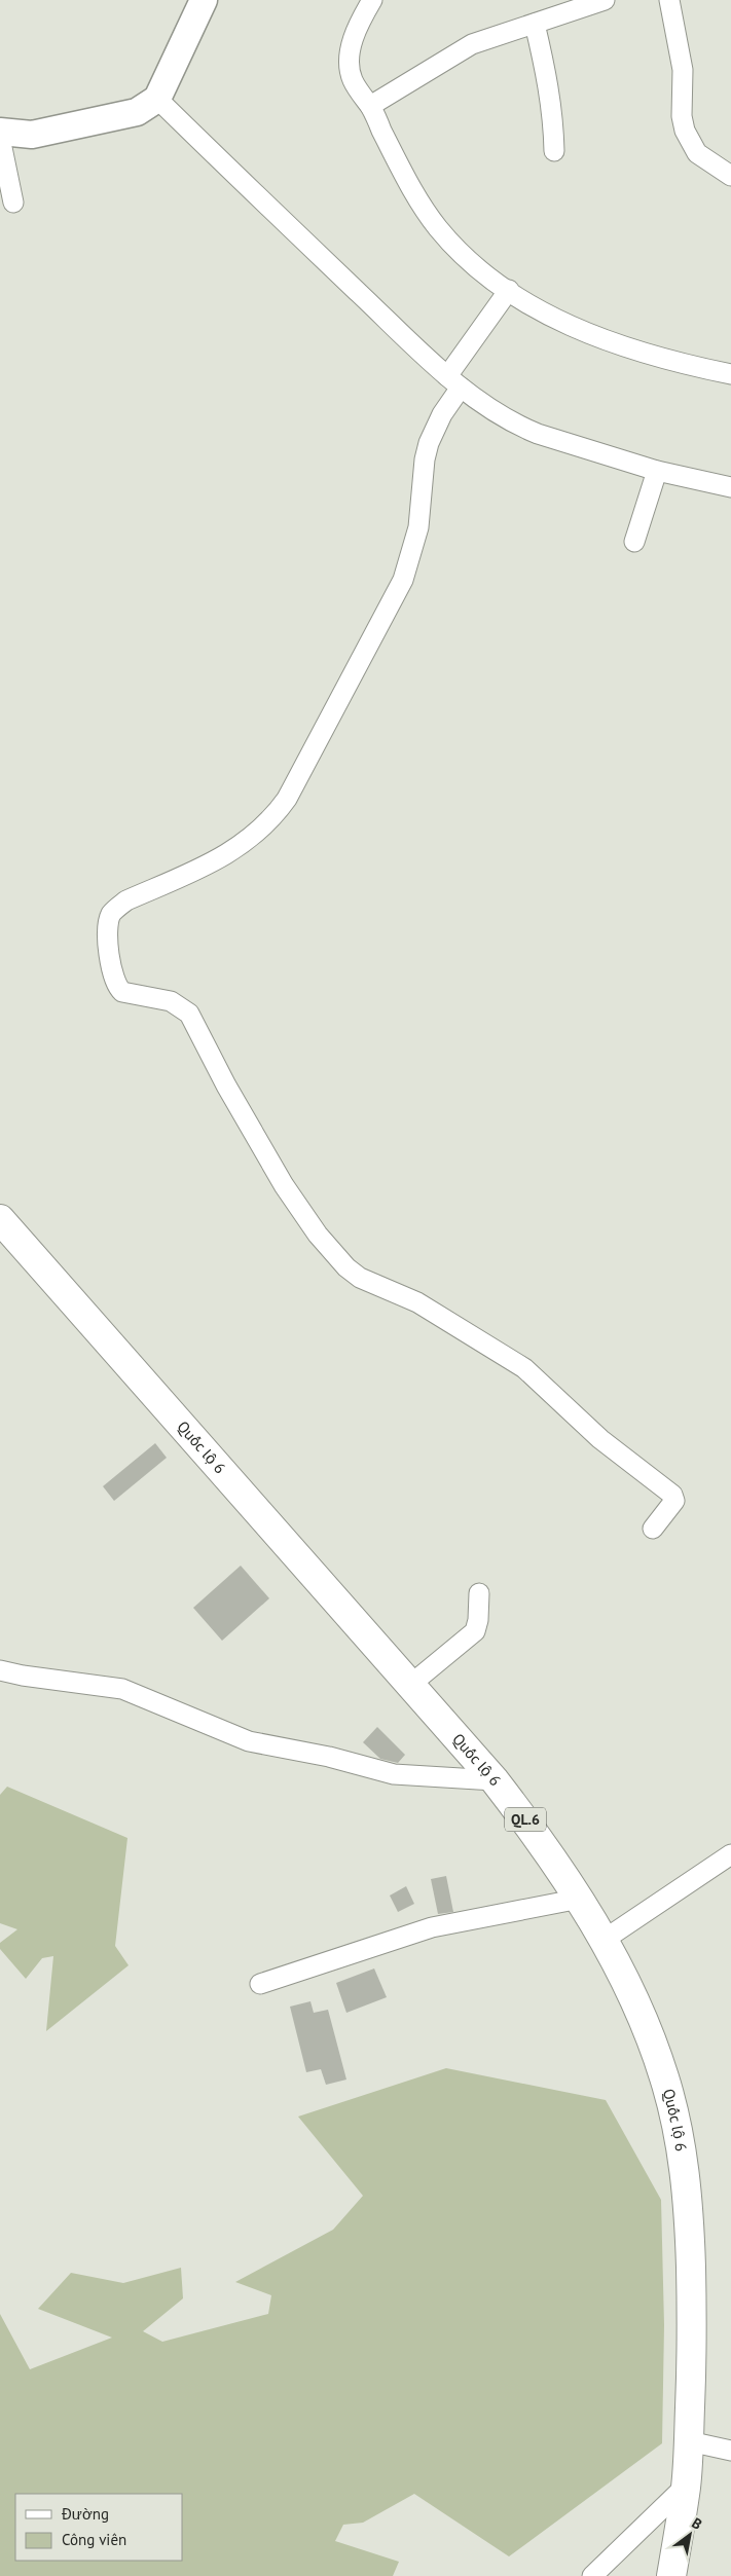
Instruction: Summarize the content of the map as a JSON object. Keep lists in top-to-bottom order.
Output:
{
  "streets": {
    "highway": ["Quốc lộ 6", "QL.6"]
  },
  "legend": ["Đường", "Công viên"],
  "north": "top right"
}
